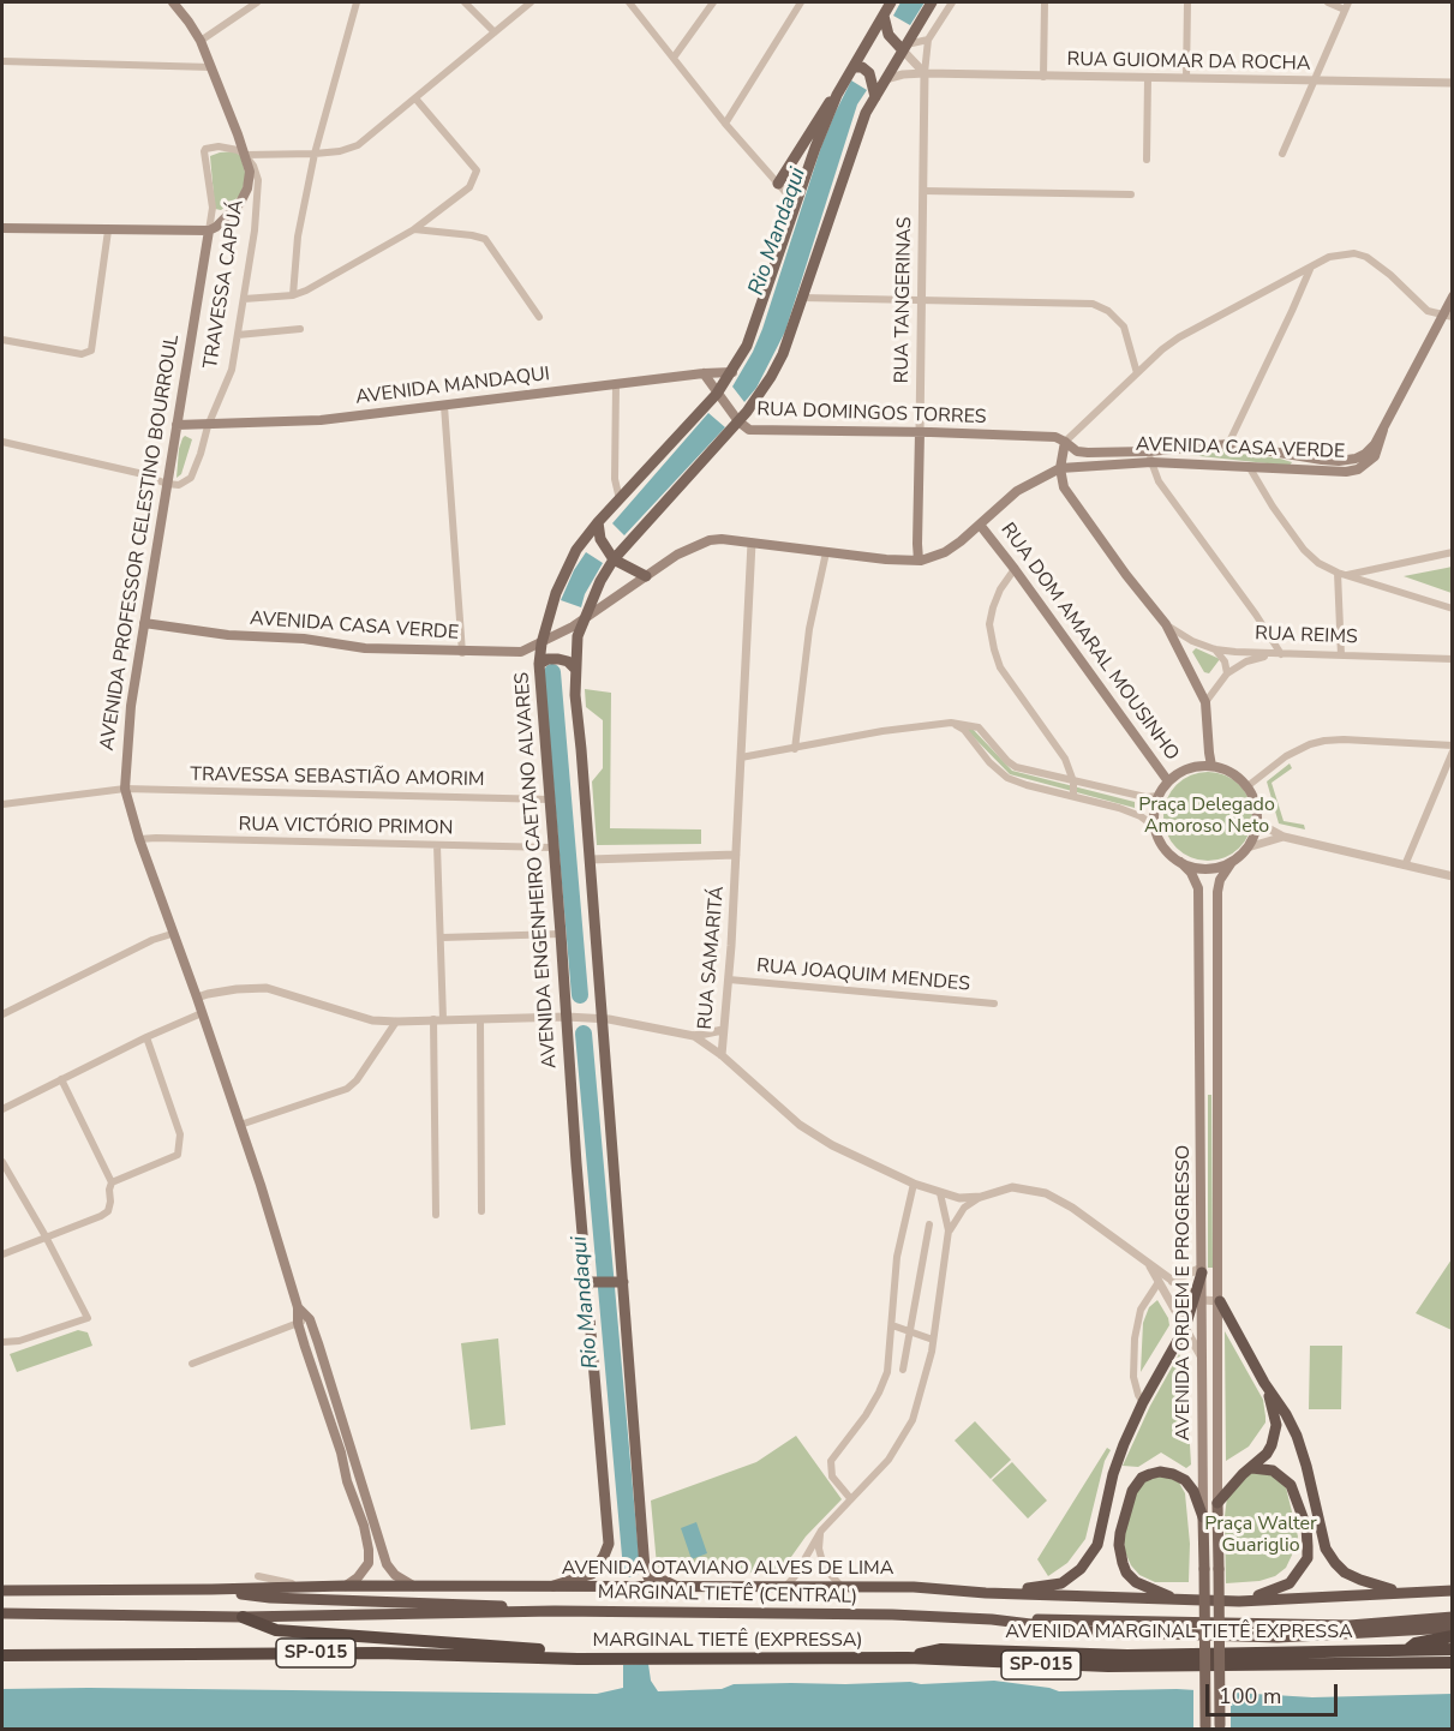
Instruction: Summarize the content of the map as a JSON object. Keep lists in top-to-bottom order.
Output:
{
  "streets": {
    "highway": [
      "AVENIDA OTAVIANO ALVES DE LIMA",
      "MARGINAL TIETÊ (CENTRAL)",
      "AVENIDA MARGINAL TIETÊ EXPRESSA",
      "MARGINAL TIETÊ (EXPRESSA)",
      "SP-015"
    ],
    "main road": [
      "TRAVESSA CAPUÁ",
      "RUA TANGERINAS",
      "AVENIDA MANDAQUI",
      "RUA DOMINGOS TORRES",
      "AVENIDA CASA VERDE",
      "AVENIDA PROFESSOR CELESTINO BOURROUL",
      "RUA REIMS",
      "RUA DOM AMARAL MOUSINHO",
      "AVENIDA ENGENHEIRO CAETANO ALVARES",
      "AVENIDA ORDEM E PROGRESSO"
    ],
    "street": [
      "RUA GUIOMAR DA ROCHA",
      "TRAVESSA SEBASTIÃO AMORIM",
      "RUA VICTÓRIO PRIMON",
      "RUA SAMARITÁ",
      "RUA JOAQUIM MENDES"
    ]
  },
  "crossings": [
    ["RUA GUIOMAR DA ROCHA", "RUA TANGERINAS"],
    ["TRAVESSA CAPUÁ", "AVENIDA MANDAQUI"],
    ["TRAVESSA CAPUÁ", "AVENIDA PROFESSOR CELESTINO BOURROUL"],
    ["RUA TANGERINAS", "RUA DOMINGOS TORRES"],
    ["RUA TANGERINAS", "AVENIDA CASA VERDE"],
    ["AVENIDA MANDAQUI", "RUA DOMINGOS TORRES"],
    ["AVENIDA MANDAQUI", "AVENIDA PROFESSOR CELESTINO BOURROUL"],
    ["AVENIDA MANDAQUI", "AVENIDA ENGENHEIRO CAETANO ALVARES"],
    ["RUA DOMINGOS TORRES", "AVENIDA CASA VERDE"],
    ["RUA DOMINGOS TORRES", "AVENIDA ENGENHEIRO CAETANO ALVARES"],
    ["AVENIDA CASA VERDE", "AVENIDA PROFESSOR CELESTINO BOURROUL"],
    ["AVENIDA CASA VERDE", "RUA REIMS"],
    ["AVENIDA CASA VERDE", "RUA DOM AMARAL MOUSINHO"],
    ["AVENIDA CASA VERDE", "AVENIDA ENGENHEIRO CAETANO ALVARES"],
    ["AVENIDA CASA VERDE", "RUA SAMARITÁ"],
    ["AVENIDA PROFESSOR CELESTINO BOURROUL", "TRAVESSA SEBASTIÃO AMORIM"],
    ["AVENIDA PROFESSOR CELESTINO BOURROUL", "RUA VICTÓRIO PRIMON"],
    ["RUA DOM AMARAL MOUSINHO", "AVENIDA ORDEM E PROGRESSO"],
    ["TRAVESSA SEBASTIÃO AMORIM", "AVENIDA ENGENHEIRO CAETANO ALVARES"],
    ["RUA VICTÓRIO PRIMON", "AVENIDA ENGENHEIRO CAETANO ALVARES"],
    ["AVENIDA ENGENHEIRO CAETANO ALVARES", "AVENIDA OTAVIANO ALVES DE LIMA"],
    ["RUA SAMARITÁ", "RUA JOAQUIM MENDES"],
    ["RUA SAMARITÁ", "AVENIDA ORDEM E PROGRESSO"],
    ["AVENIDA MARGINAL TIETÊ EXPRESSA", "MARGINAL TIETÊ (EXPRESSA)"]
  ],
  "water": ["Rio Mandaqui"],
  "parks": ["Praça Delegado Amoroso Neto", "Praça Walter Guariglio"],
  "scale_bar": "100 m"
}
